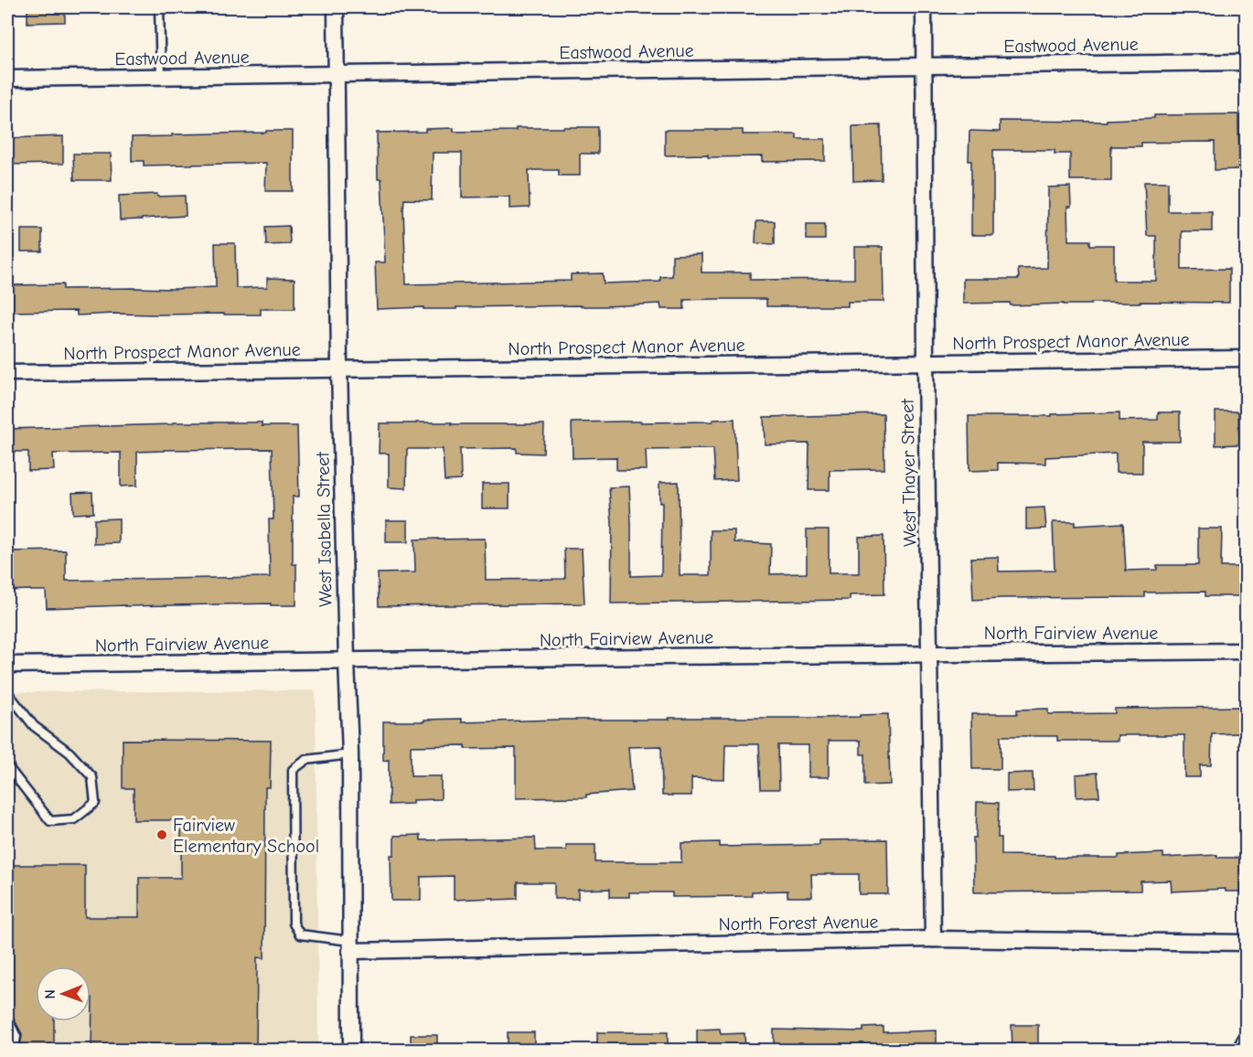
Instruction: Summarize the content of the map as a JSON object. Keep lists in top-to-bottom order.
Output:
{
  "streets": {
    "street": [
      "Eastwood Avenue",
      "North Prospect Manor Avenue",
      "West Thayer Street",
      "West Isabella Street",
      "North Fairview Avenue",
      "North Forest Avenue"
    ]
  },
  "crossings": [
    ["Eastwood Avenue", "West Thayer Street"],
    ["Eastwood Avenue", "West Isabella Street"],
    ["North Prospect Manor Avenue", "West Thayer Street"],
    ["North Prospect Manor Avenue", "West Isabella Street"],
    ["West Thayer Street", "North Fairview Avenue"],
    ["West Thayer Street", "North Forest Avenue"],
    ["West Isabella Street", "North Fairview Avenue"],
    ["West Isabella Street", "North Forest Avenue"]
  ],
  "places": ["Fairview Elementary School"],
  "north": "left"
}
